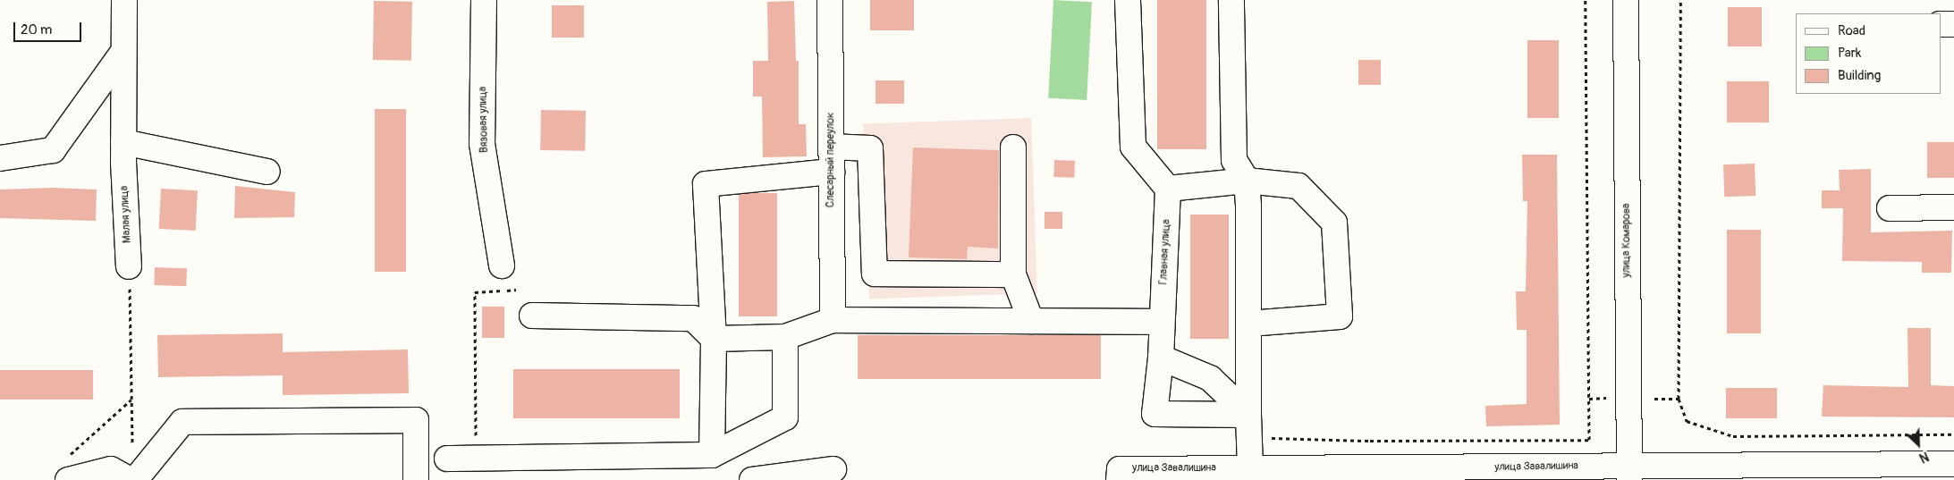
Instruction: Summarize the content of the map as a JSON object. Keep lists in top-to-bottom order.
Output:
{
  "streets": {
    "street": [
      "Вязовая улица",
      "Слесарный переулок",
      "Малая улица",
      "улица Комарова",
      "Главная улица",
      "улица Завалишина"
    ]
  },
  "crossings": [
    ["улица Комарова", "улица Завалишина"]
  ],
  "legend": ["Road", "Park", "Building"],
  "scale_bar": "20 m",
  "north": "bottom right"
}
